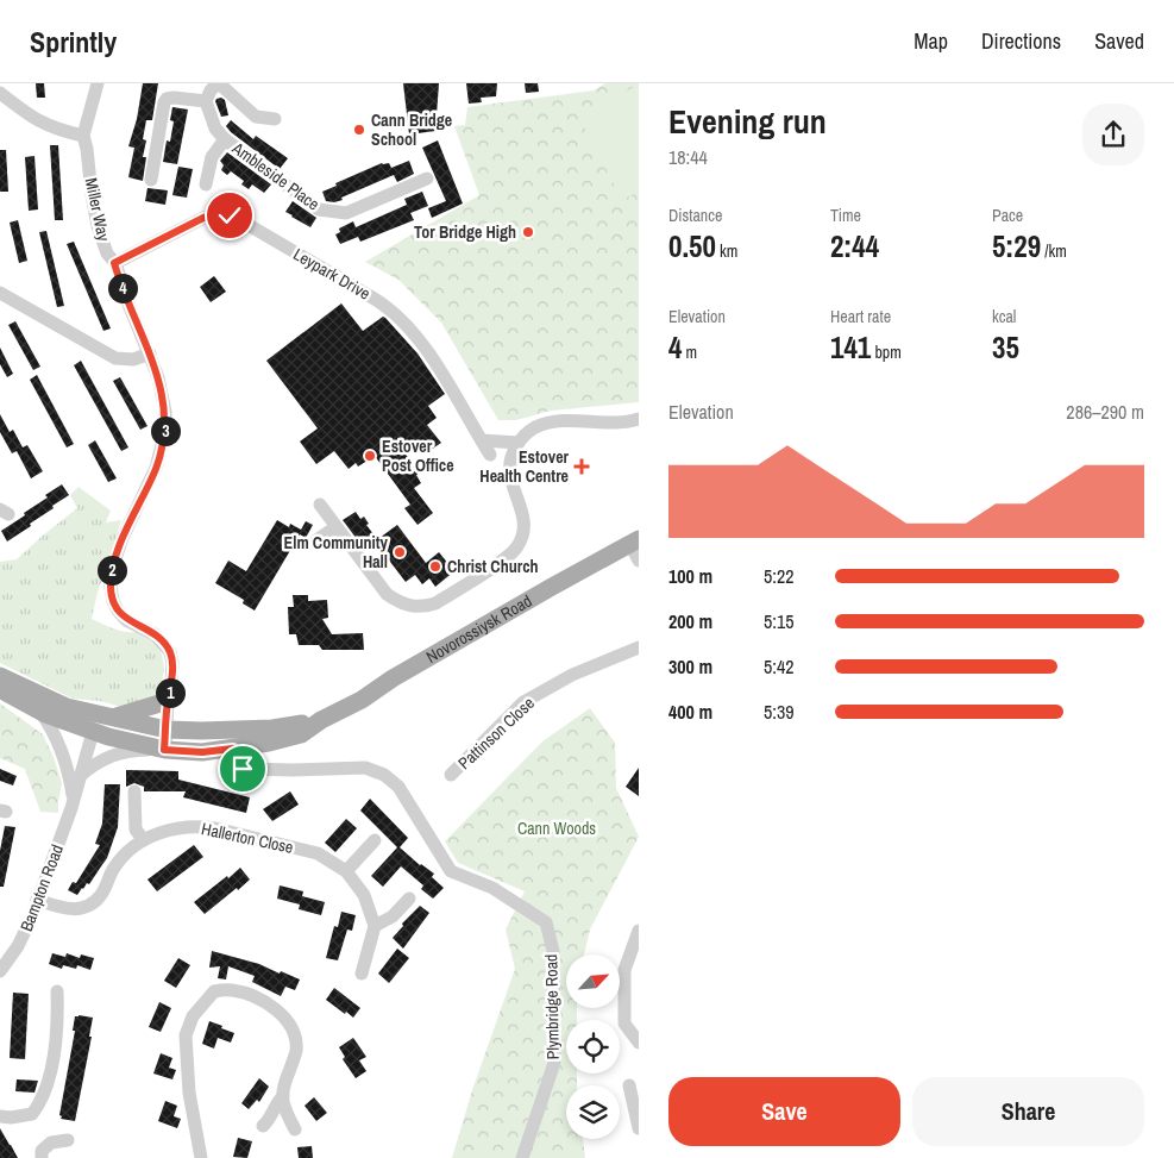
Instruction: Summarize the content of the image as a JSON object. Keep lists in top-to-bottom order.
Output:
{
  "streets": {
    "main road": ["Novorossiysk Road"],
    "street": [
      "Ambleside Place",
      "Miller Way",
      "Leypark Drive",
      "Pattinson Close",
      "Hallerton Close",
      "Bampton Road",
      "Plymbridge Road"
    ]
  },
  "crossings": [
    ["Miller Way", "Leypark Drive"],
    ["Miller Way", "Novorossiysk Road"],
    ["Novorossiysk Road", "Bampton Road"],
    ["Novorossiysk Road", "Plymbridge Road"],
    ["Hallerton Close", "Bampton Road"]
  ],
  "parks": ["Cann Woods"],
  "places": {
    "other": [
      "Cann Bridge School",
      "Tor Bridge High",
      "Estover Post Office",
      "Elm Community Hall",
      "Christ Church"
    ],
    "health": ["Estover Health Centre"]
  },
  "north": "top right",
  "page": {
    "header": "Sprintly",
    "nav": ["Map", "Directions", "Saved"],
    "heading": ["Evening run", "18:44"],
    "stats": [
      ["Distance", "0.50 km"],
      ["Time", "2:44"],
      ["Pace", "5:29 /km"],
      ["Elevation", "4 m"],
      ["Heart rate", "141 bpm"],
      ["kcal", "35"]
    ],
    "pins": [
      "4",
      "3",
      "2",
      "1"
    ],
    "chart": ["Elevation", "286–290 m"],
    "list": [
      {
        "name": "100 m",
        "note": "5:22"
      },
      {
        "name": "200 m",
        "note": "5:15"
      },
      {
        "name": "300 m",
        "note": "5:42"
      },
      {
        "name": "400 m",
        "note": "5:39"
      }
    ],
    "buttons": ["Save", "Share"]
  }
}
